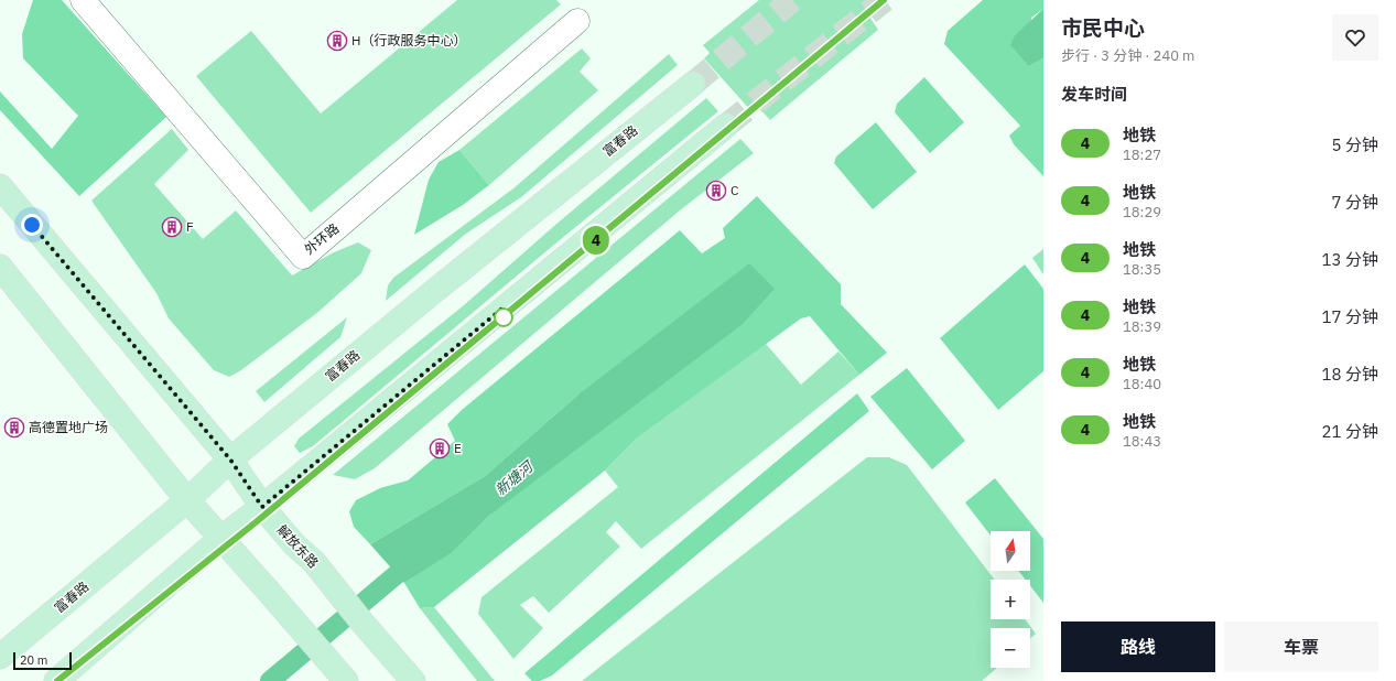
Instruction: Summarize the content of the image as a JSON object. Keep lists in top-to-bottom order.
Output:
{
  "streets": {
    "main road": ["富春路", "解放东路"],
    "street": ["外环路"]
  },
  "crossings": [
    ["富春路", "解放东路"]
  ],
  "water": ["新塘河"],
  "places": {
    "building": [
      "H（行政服务中心）",
      "C",
      "F",
      "高德置地广场",
      "E"
    ]
  },
  "lines": ["metro line 4"],
  "scale_bar": "20 m",
  "north": "top",
  "page": {
    "on_map": "4",
    "heading": [
      ["市民中心", "步行 · 3 分钟 · 240 m"],
      "发车时间"
    ],
    "list": [
      {
        "mark": "4",
        "name": "地铁",
        "note": "18:27",
        "value": "5 分钟"
      },
      {
        "mark": "4",
        "name": "地铁",
        "note": "18:29",
        "value": "7 分钟"
      },
      {
        "mark": "4",
        "name": "地铁",
        "note": "18:35",
        "value": "13 分钟"
      },
      {
        "mark": "4",
        "name": "地铁",
        "note": "18:39",
        "value": "17 分钟"
      },
      {
        "mark": "4",
        "name": "地铁",
        "note": "18:40",
        "value": "18 分钟"
      },
      {
        "mark": "4",
        "name": "地铁",
        "note": "18:43",
        "value": "21 分钟"
      }
    ],
    "map_buttons": ["+", "−"],
    "buttons": ["路线", "车票"],
    "scale": "20 m"
  }
}
